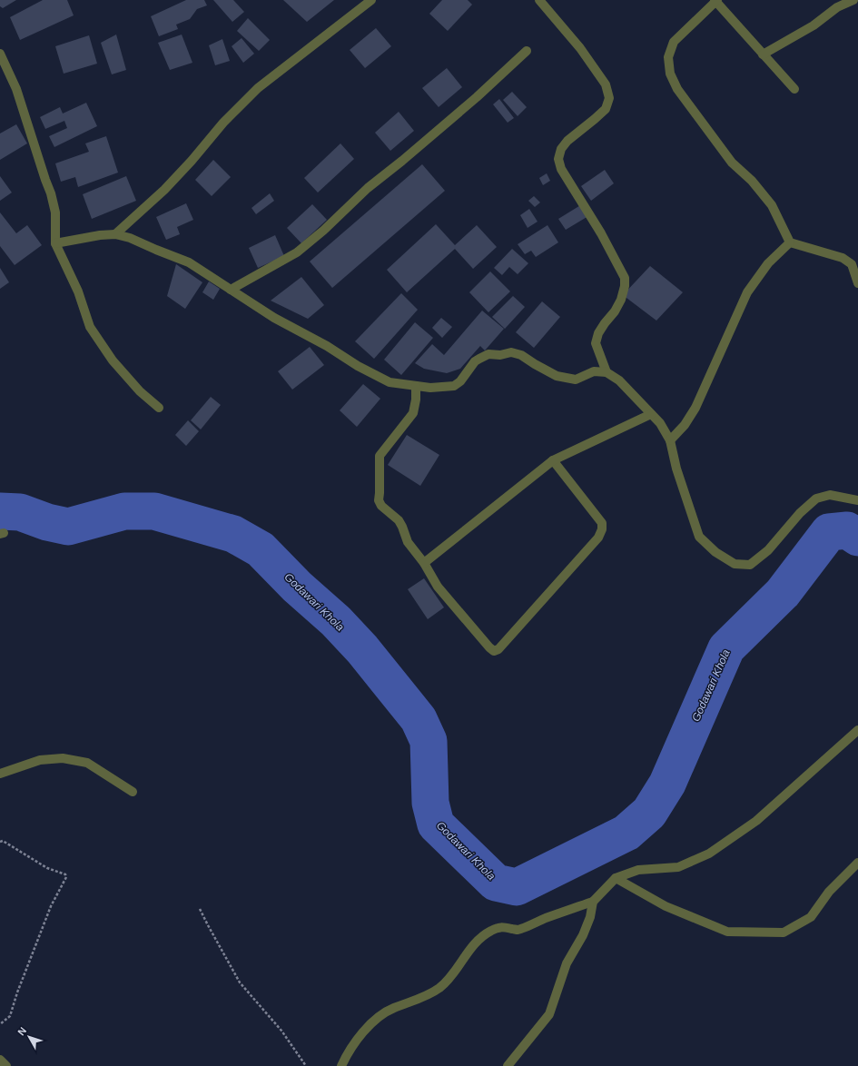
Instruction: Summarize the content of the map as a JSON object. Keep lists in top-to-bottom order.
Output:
{
  "water": ["Godawari Khola"],
  "north": "top left"
}
